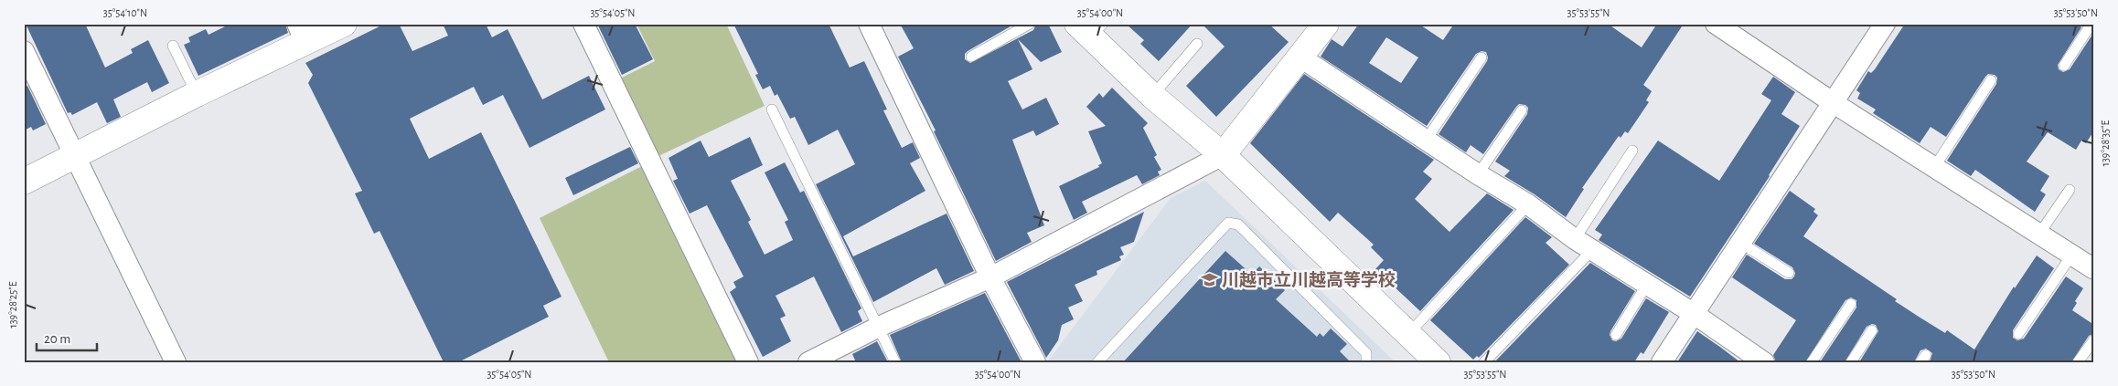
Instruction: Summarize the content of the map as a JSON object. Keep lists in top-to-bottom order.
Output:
{
  "places": {
    "school or university": ["川越市立川越高等学校"]
  },
  "scale_bar": "20 m",
  "coordinates": [
    "35°54'10\"N",
    "35°54'05\"N",
    "35°54'00\"N",
    "35°53'55\"N",
    "35°53'50\"N",
    "139°28'35\"E",
    "139°28'25\"E"
  ]
}
